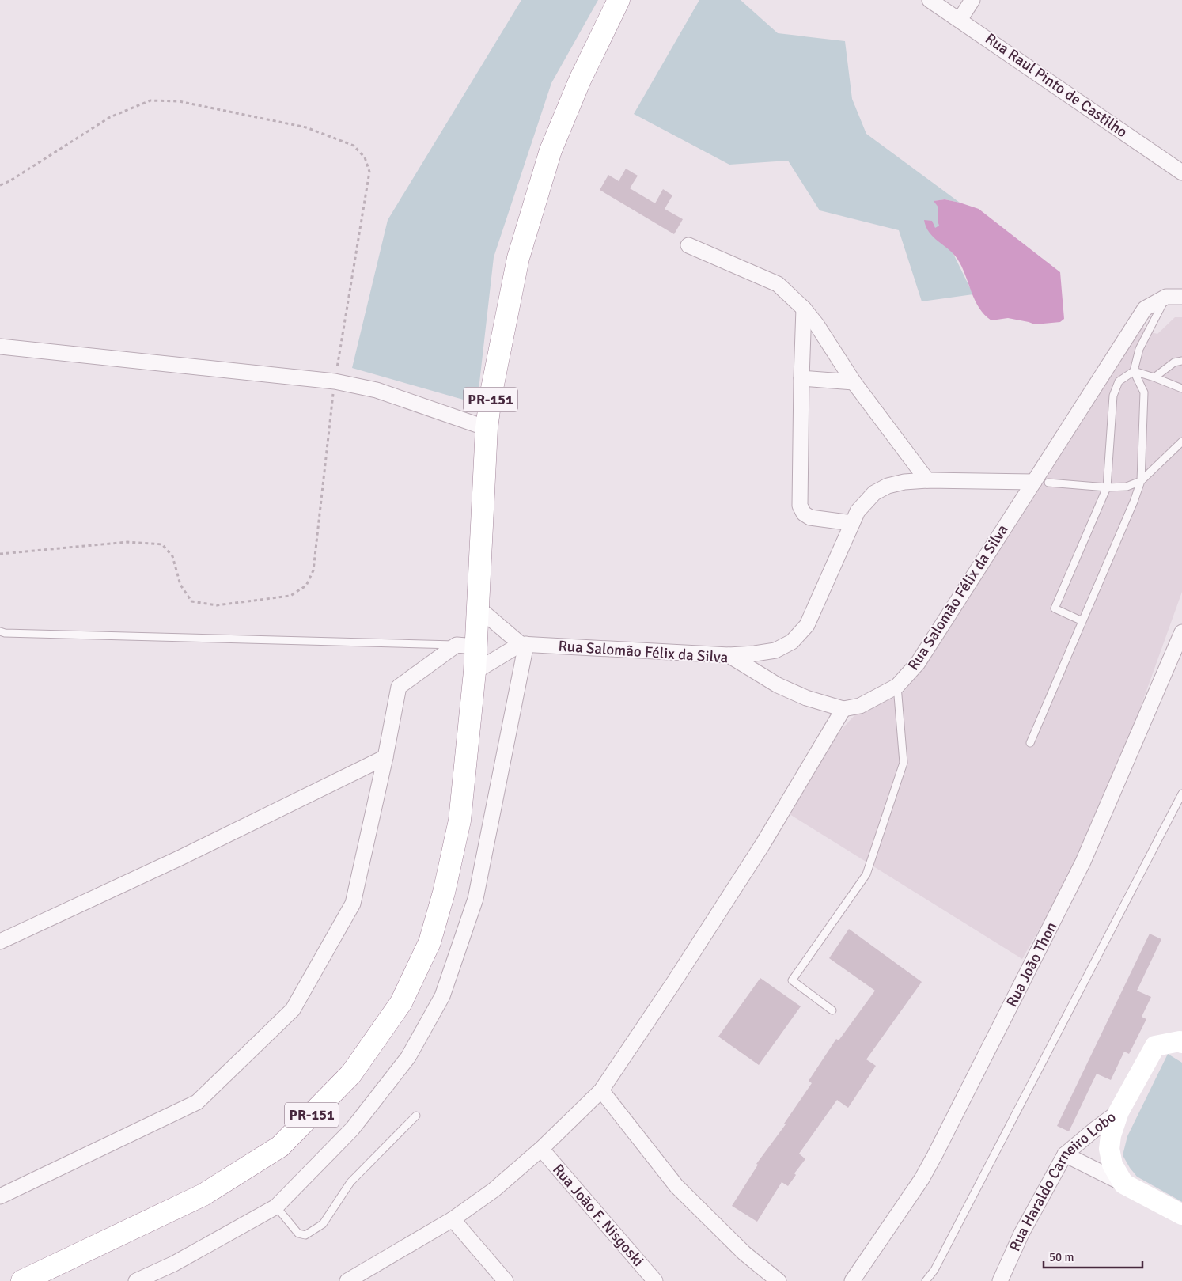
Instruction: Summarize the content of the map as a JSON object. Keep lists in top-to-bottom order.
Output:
{
  "streets": {
    "highway": ["PR-151"],
    "street": [
      "Rua Raul Pinto de Castilho",
      "Rua Salomão Félix da Silva",
      "Rua João Thon",
      "Rua Haraldo Carneiro Lobo",
      "Rua João F. Nisgoski"
    ]
  },
  "scale_bar": "50 m"
}
